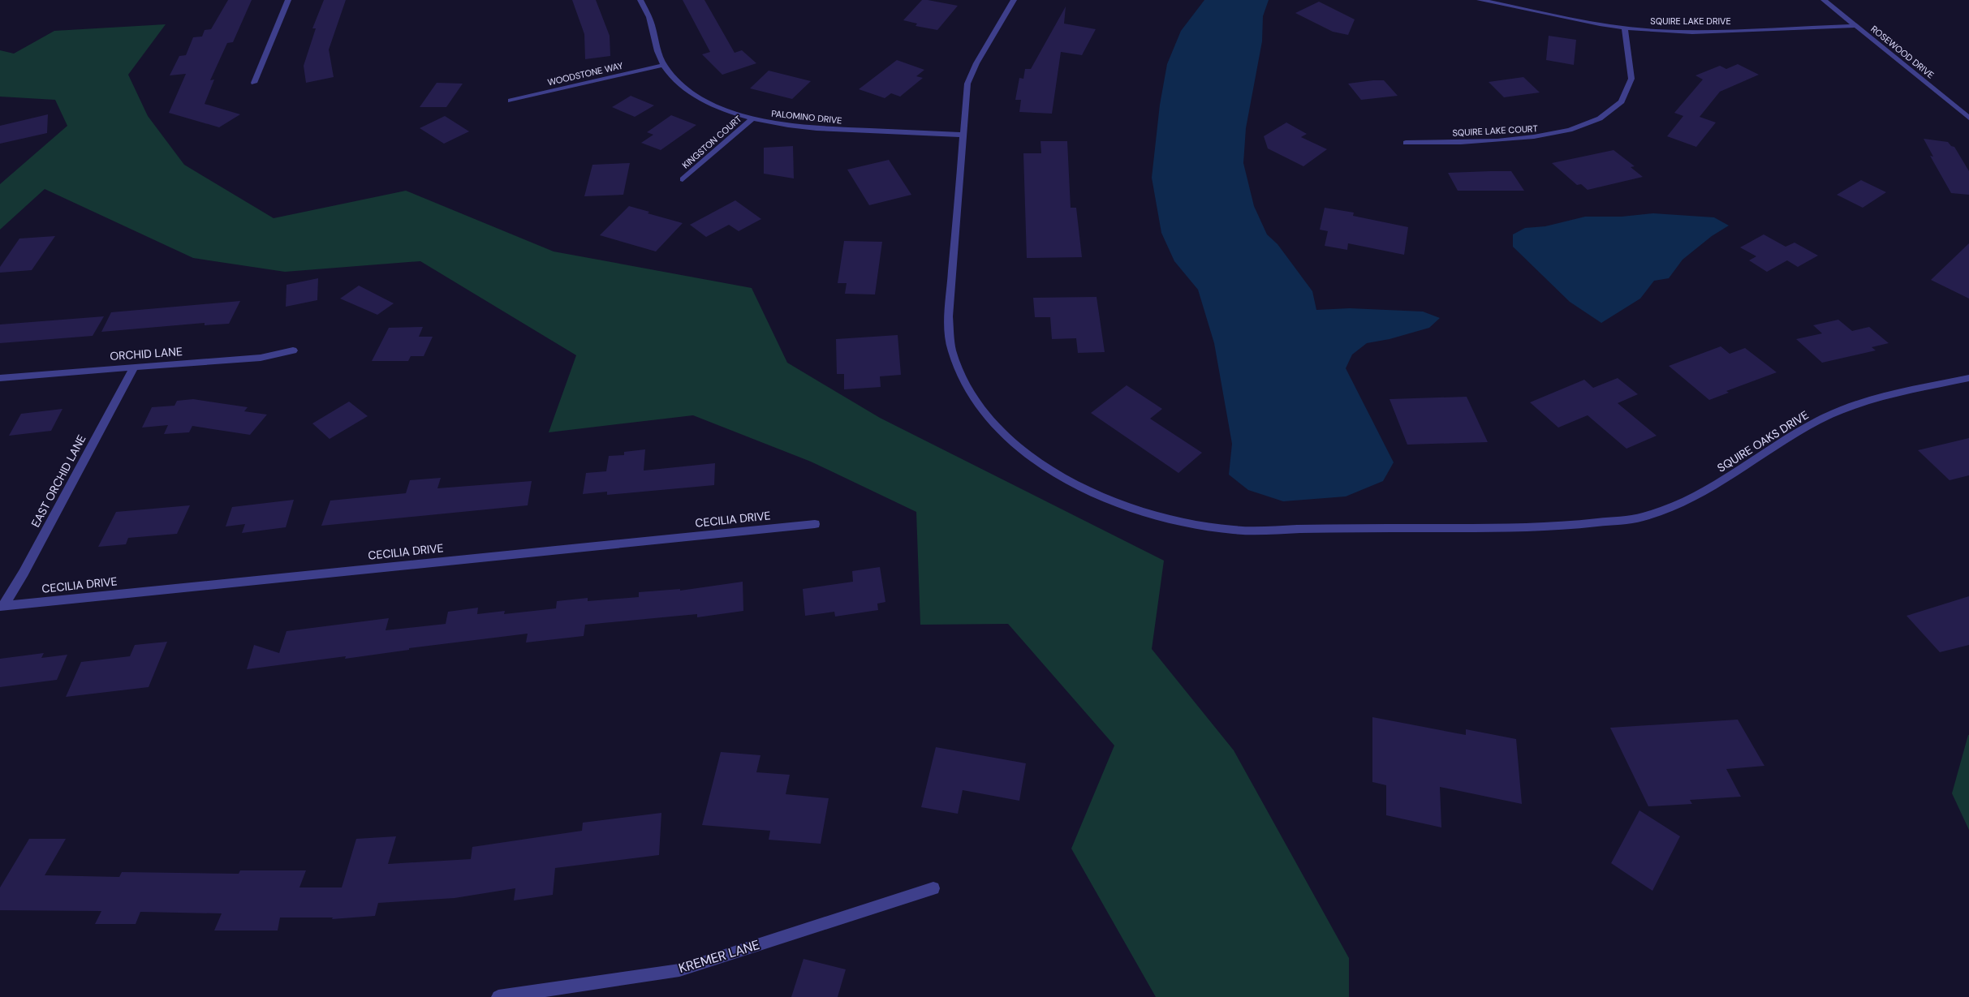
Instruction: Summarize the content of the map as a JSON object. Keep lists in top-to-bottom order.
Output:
{
  "streets": {
    "street": [
      "SQUIRE LAKE DRIVE",
      "ROSEWOOD DRIVE",
      "WOODSTONE WAY",
      "PALOMINO DRIVE",
      "SQUIRE LAKE COURT",
      "KINGSTON COURT",
      "ORCHID LANE",
      "SQUIRE OAKS DRIVE",
      "EAST ORCHID LANE",
      "CECILIA DRIVE",
      "KREMER LANE"
    ]
  },
  "crossings": [
    ["SQUIRE LAKE DRIVE", "ROSEWOOD DRIVE"],
    ["SQUIRE LAKE DRIVE", "SQUIRE LAKE COURT"],
    ["WOODSTONE WAY", "PALOMINO DRIVE"],
    ["PALOMINO DRIVE", "KINGSTON COURT"],
    ["PALOMINO DRIVE", "SQUIRE OAKS DRIVE"],
    ["ORCHID LANE", "EAST ORCHID LANE"],
    ["EAST ORCHID LANE", "CECILIA DRIVE"]
  ]
}
